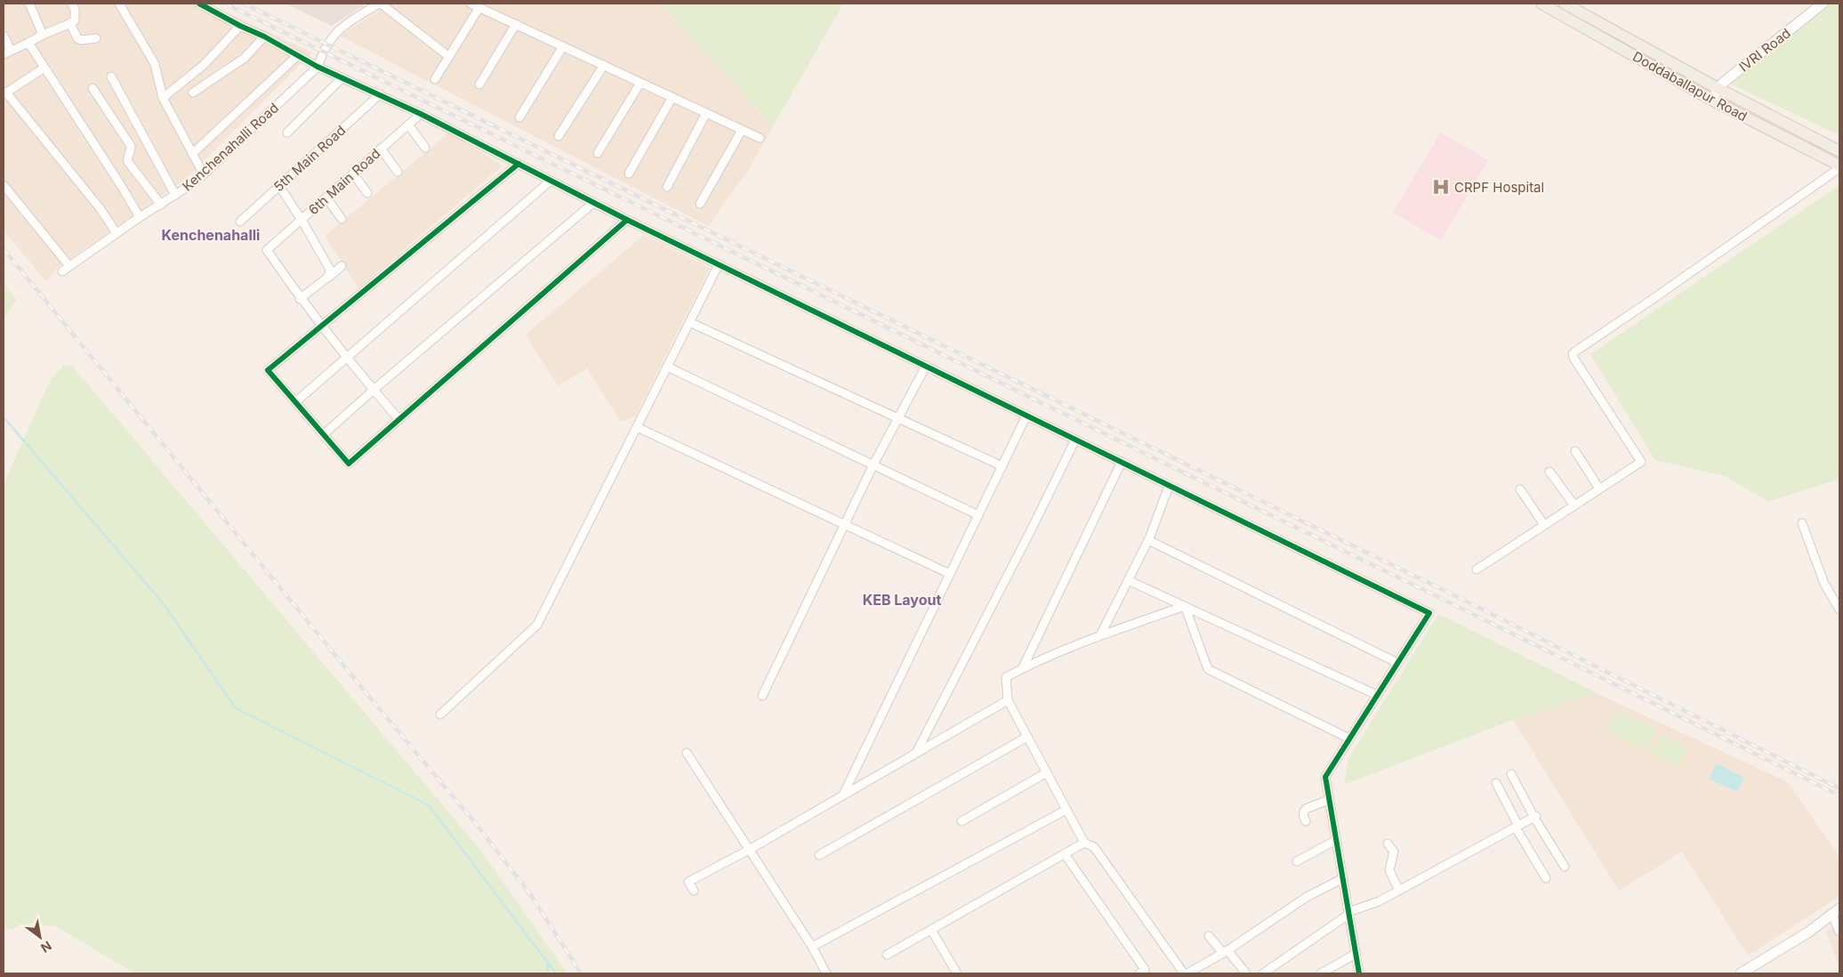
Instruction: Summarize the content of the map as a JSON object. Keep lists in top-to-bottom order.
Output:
{
  "streets": {
    "main road": ["IVRI Road", "Doddaballapur Road"],
    "street": ["Kenchenahalli Road", "5th Main Road", "6th Main Road"]
  },
  "crossings": [
    ["IVRI Road", "Doddaballapur Road"]
  ],
  "districts": ["Kenchenahalli", "KEB Layout"],
  "places": {
    "hospital": ["CRPF Hospital"]
  },
  "north": "bottom right"
}
